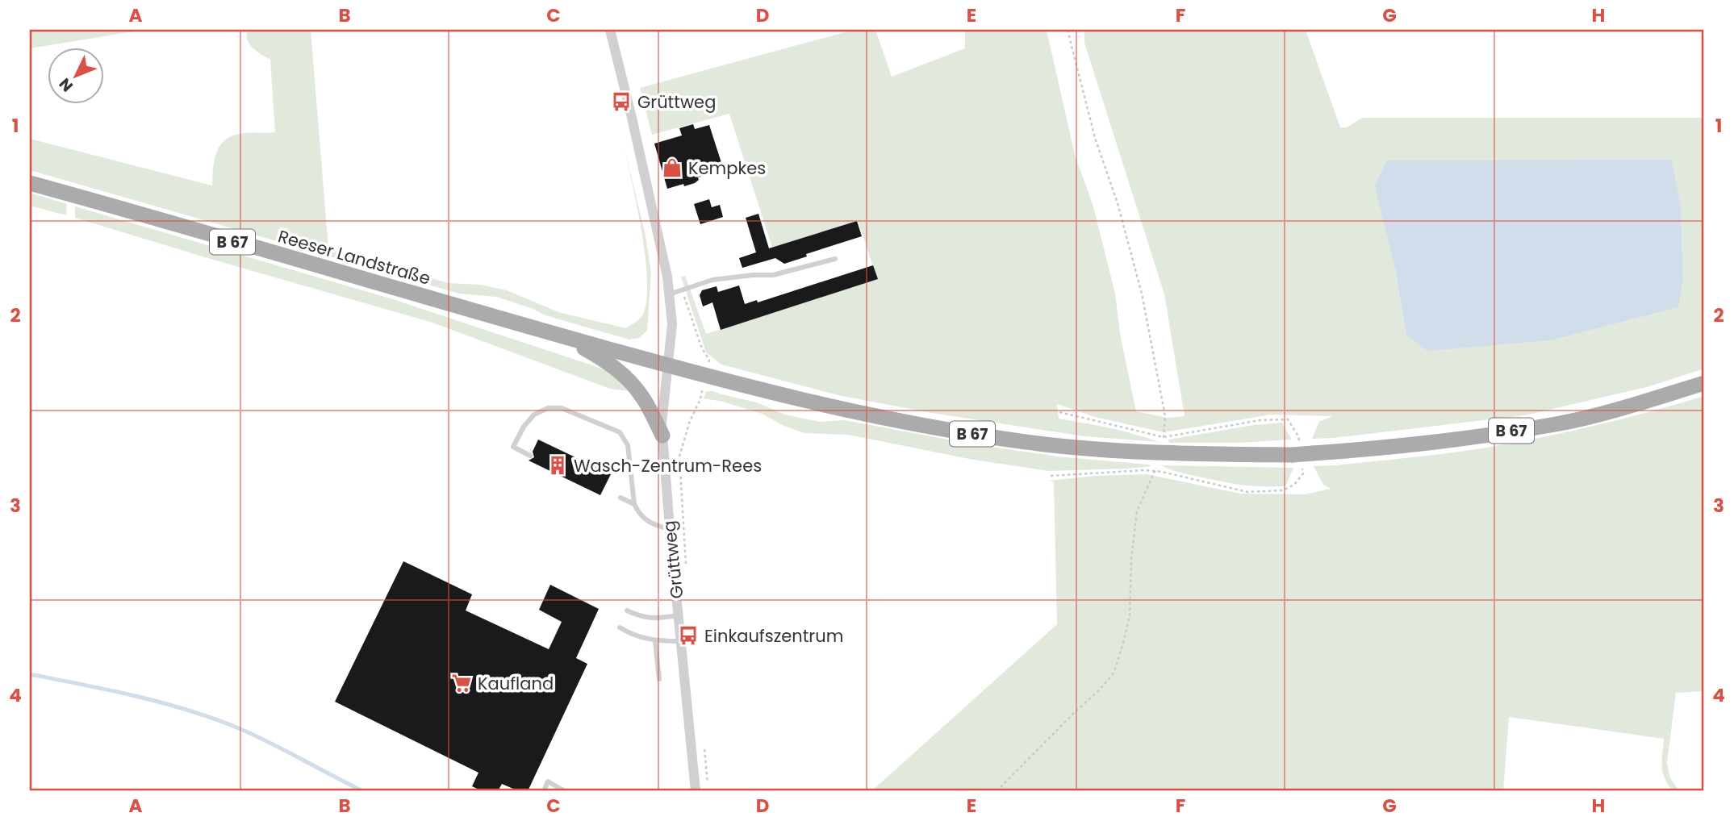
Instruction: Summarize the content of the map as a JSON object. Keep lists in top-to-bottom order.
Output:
{
  "streets": {
    "main road": ["B 67", "Reeser Landstraße"],
    "street": ["Grüttweg"]
  },
  "crossings": [
    ["B 67", "Reeser Landstraße"],
    ["B 67", "Grüttweg"],
    ["Reeser Landstraße", "Grüttweg"]
  ],
  "places": {
    "bus stop": ["Grüttweg", "Einkaufszentrum"],
    "shop": ["Kempkes"],
    "building": ["Wasch-Zentrum-Rees"],
    "supermarket": ["Kaufland"]
  },
  "north": "bottom left",
  "grid": {
    "columns": [
      "A",
      "B",
      "C",
      "D",
      "E",
      "F",
      "G",
      "H"
    ],
    "rows": [
      "1",
      "2",
      "3",
      "4"
    ]
  }
}
